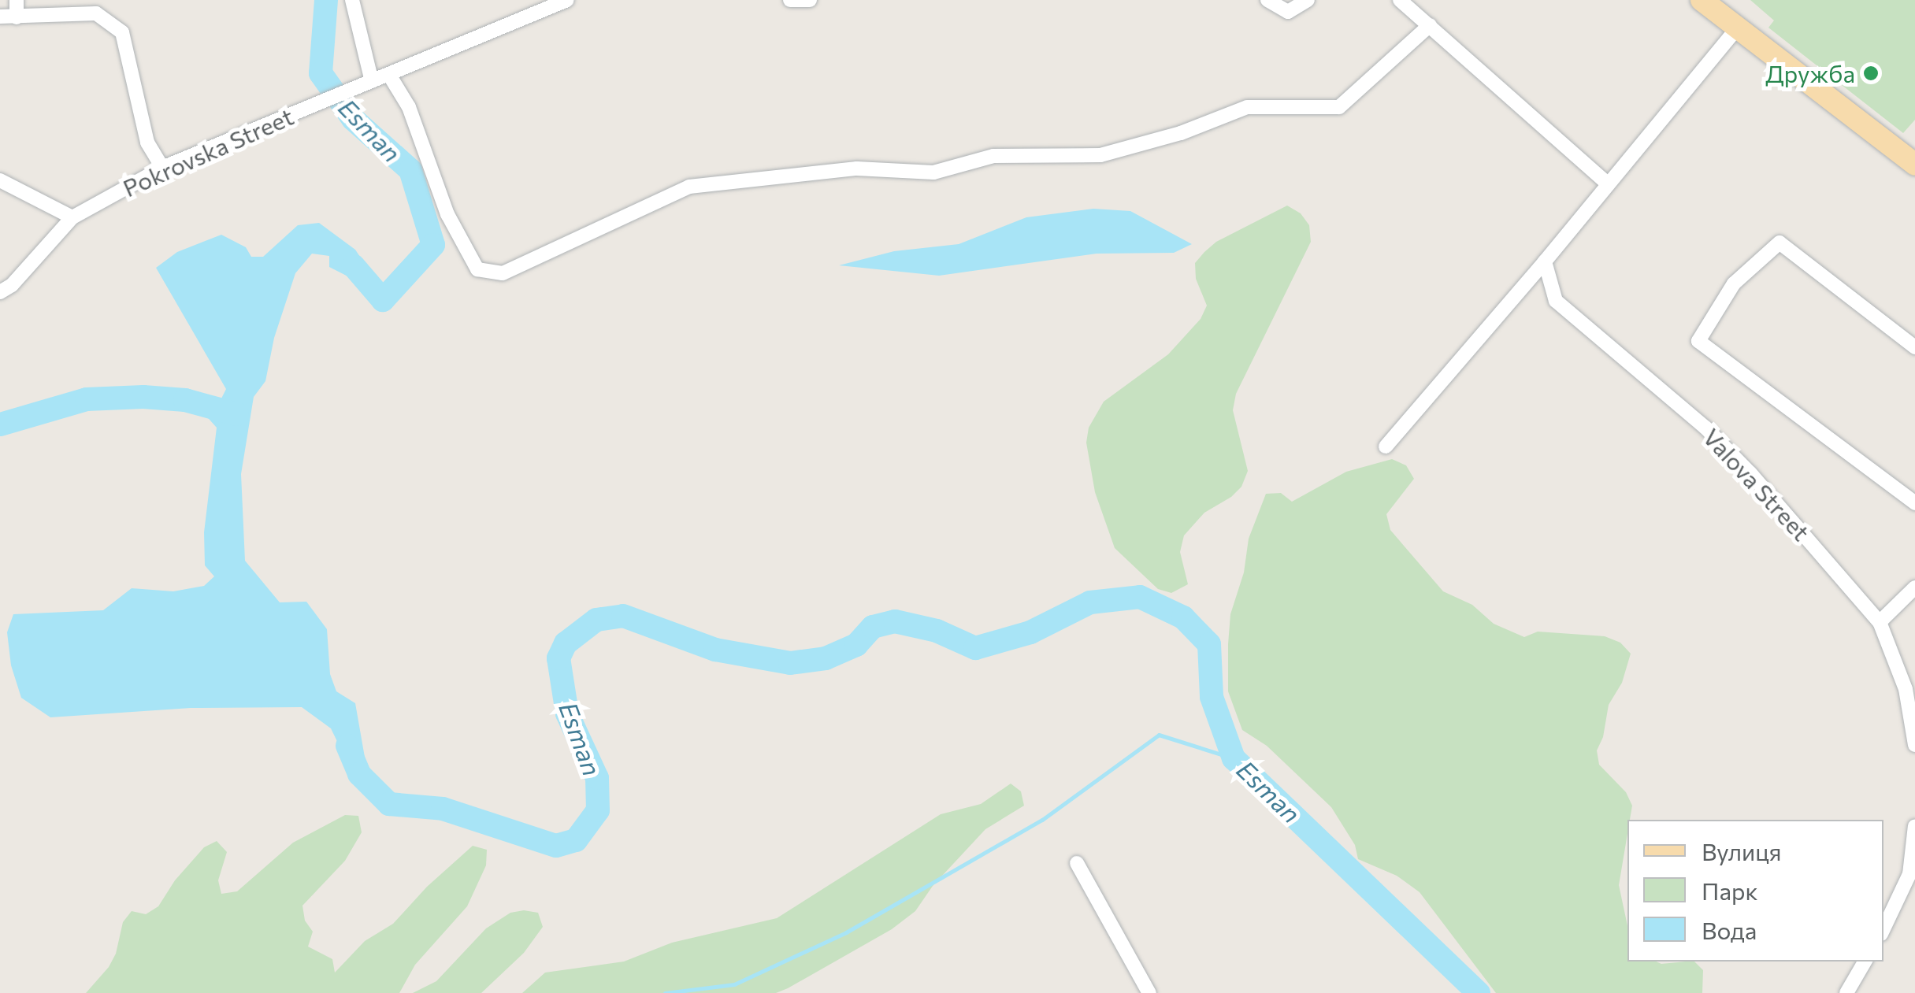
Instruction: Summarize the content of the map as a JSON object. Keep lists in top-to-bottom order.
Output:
{
  "streets": {
    "street": ["Pokrovska Street", "Valova Street"]
  },
  "water": ["Esman"],
  "places": ["Дружба"],
  "legend": ["Вулиця", "Парк", "Вода"]
}
